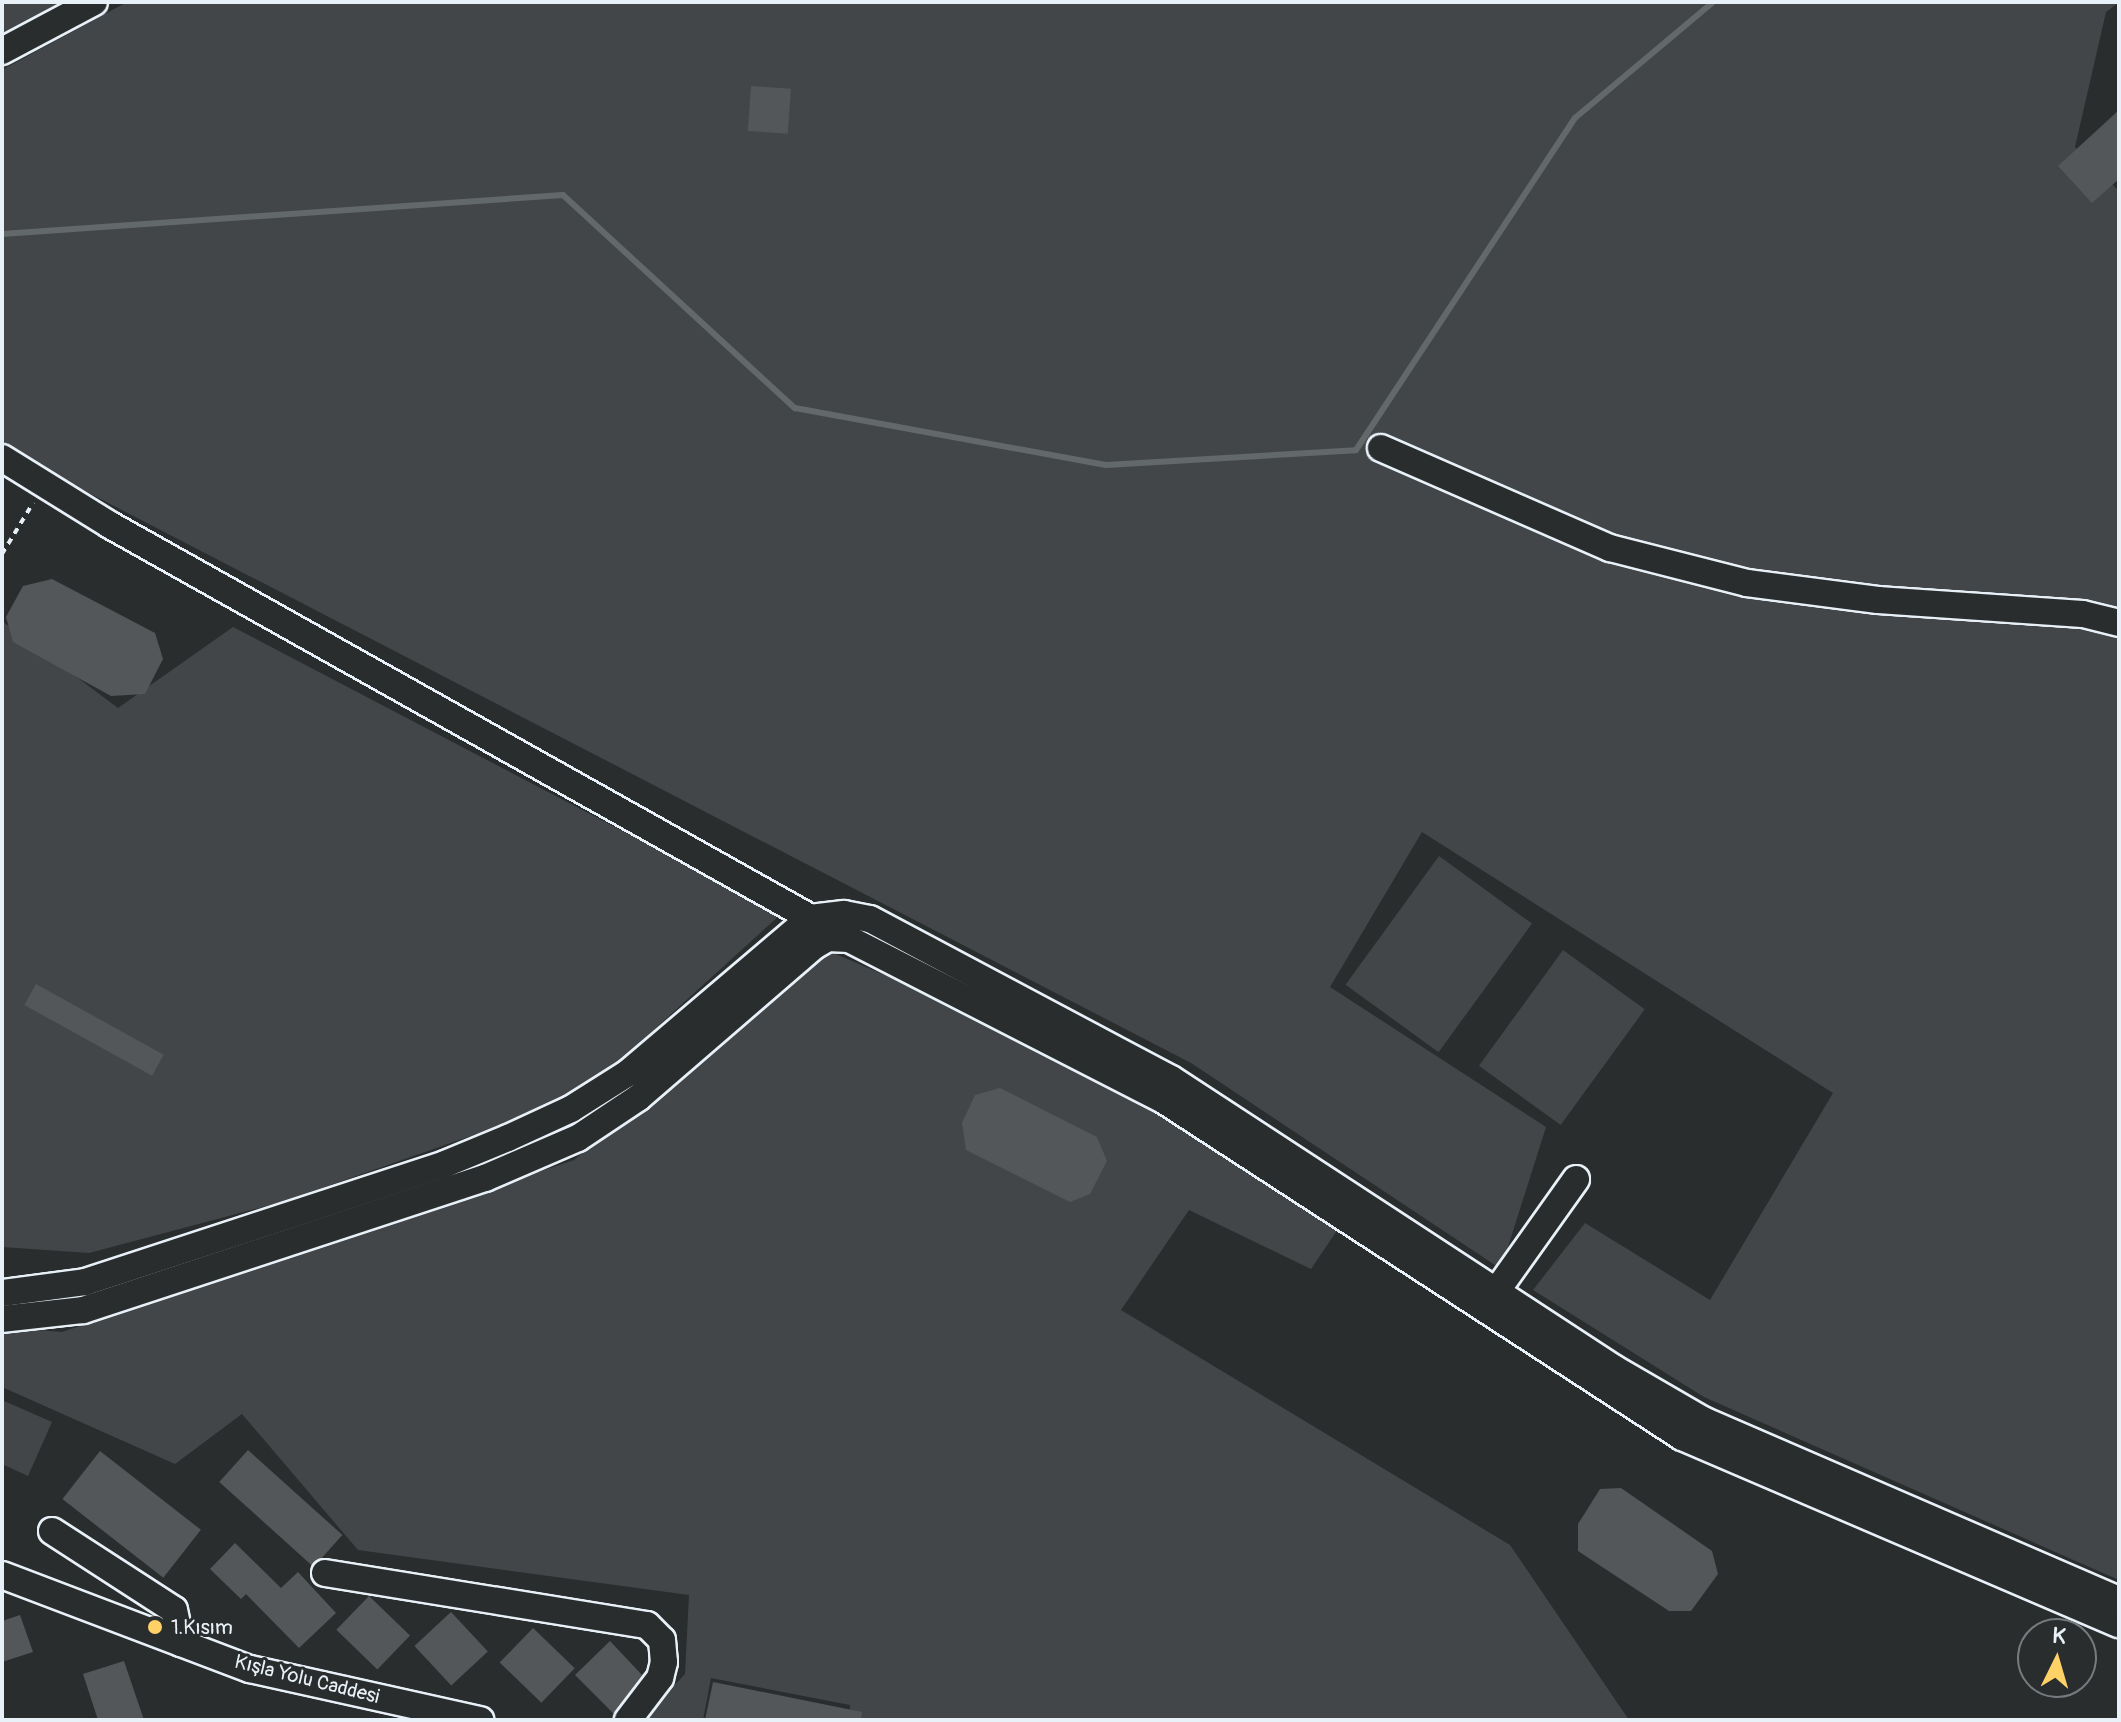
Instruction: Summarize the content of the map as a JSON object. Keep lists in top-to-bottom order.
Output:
{
  "streets": {
    "street": ["Kışla Yolu Caddesi"]
  },
  "places": ["1.Kısım"],
  "north": "top"
}
